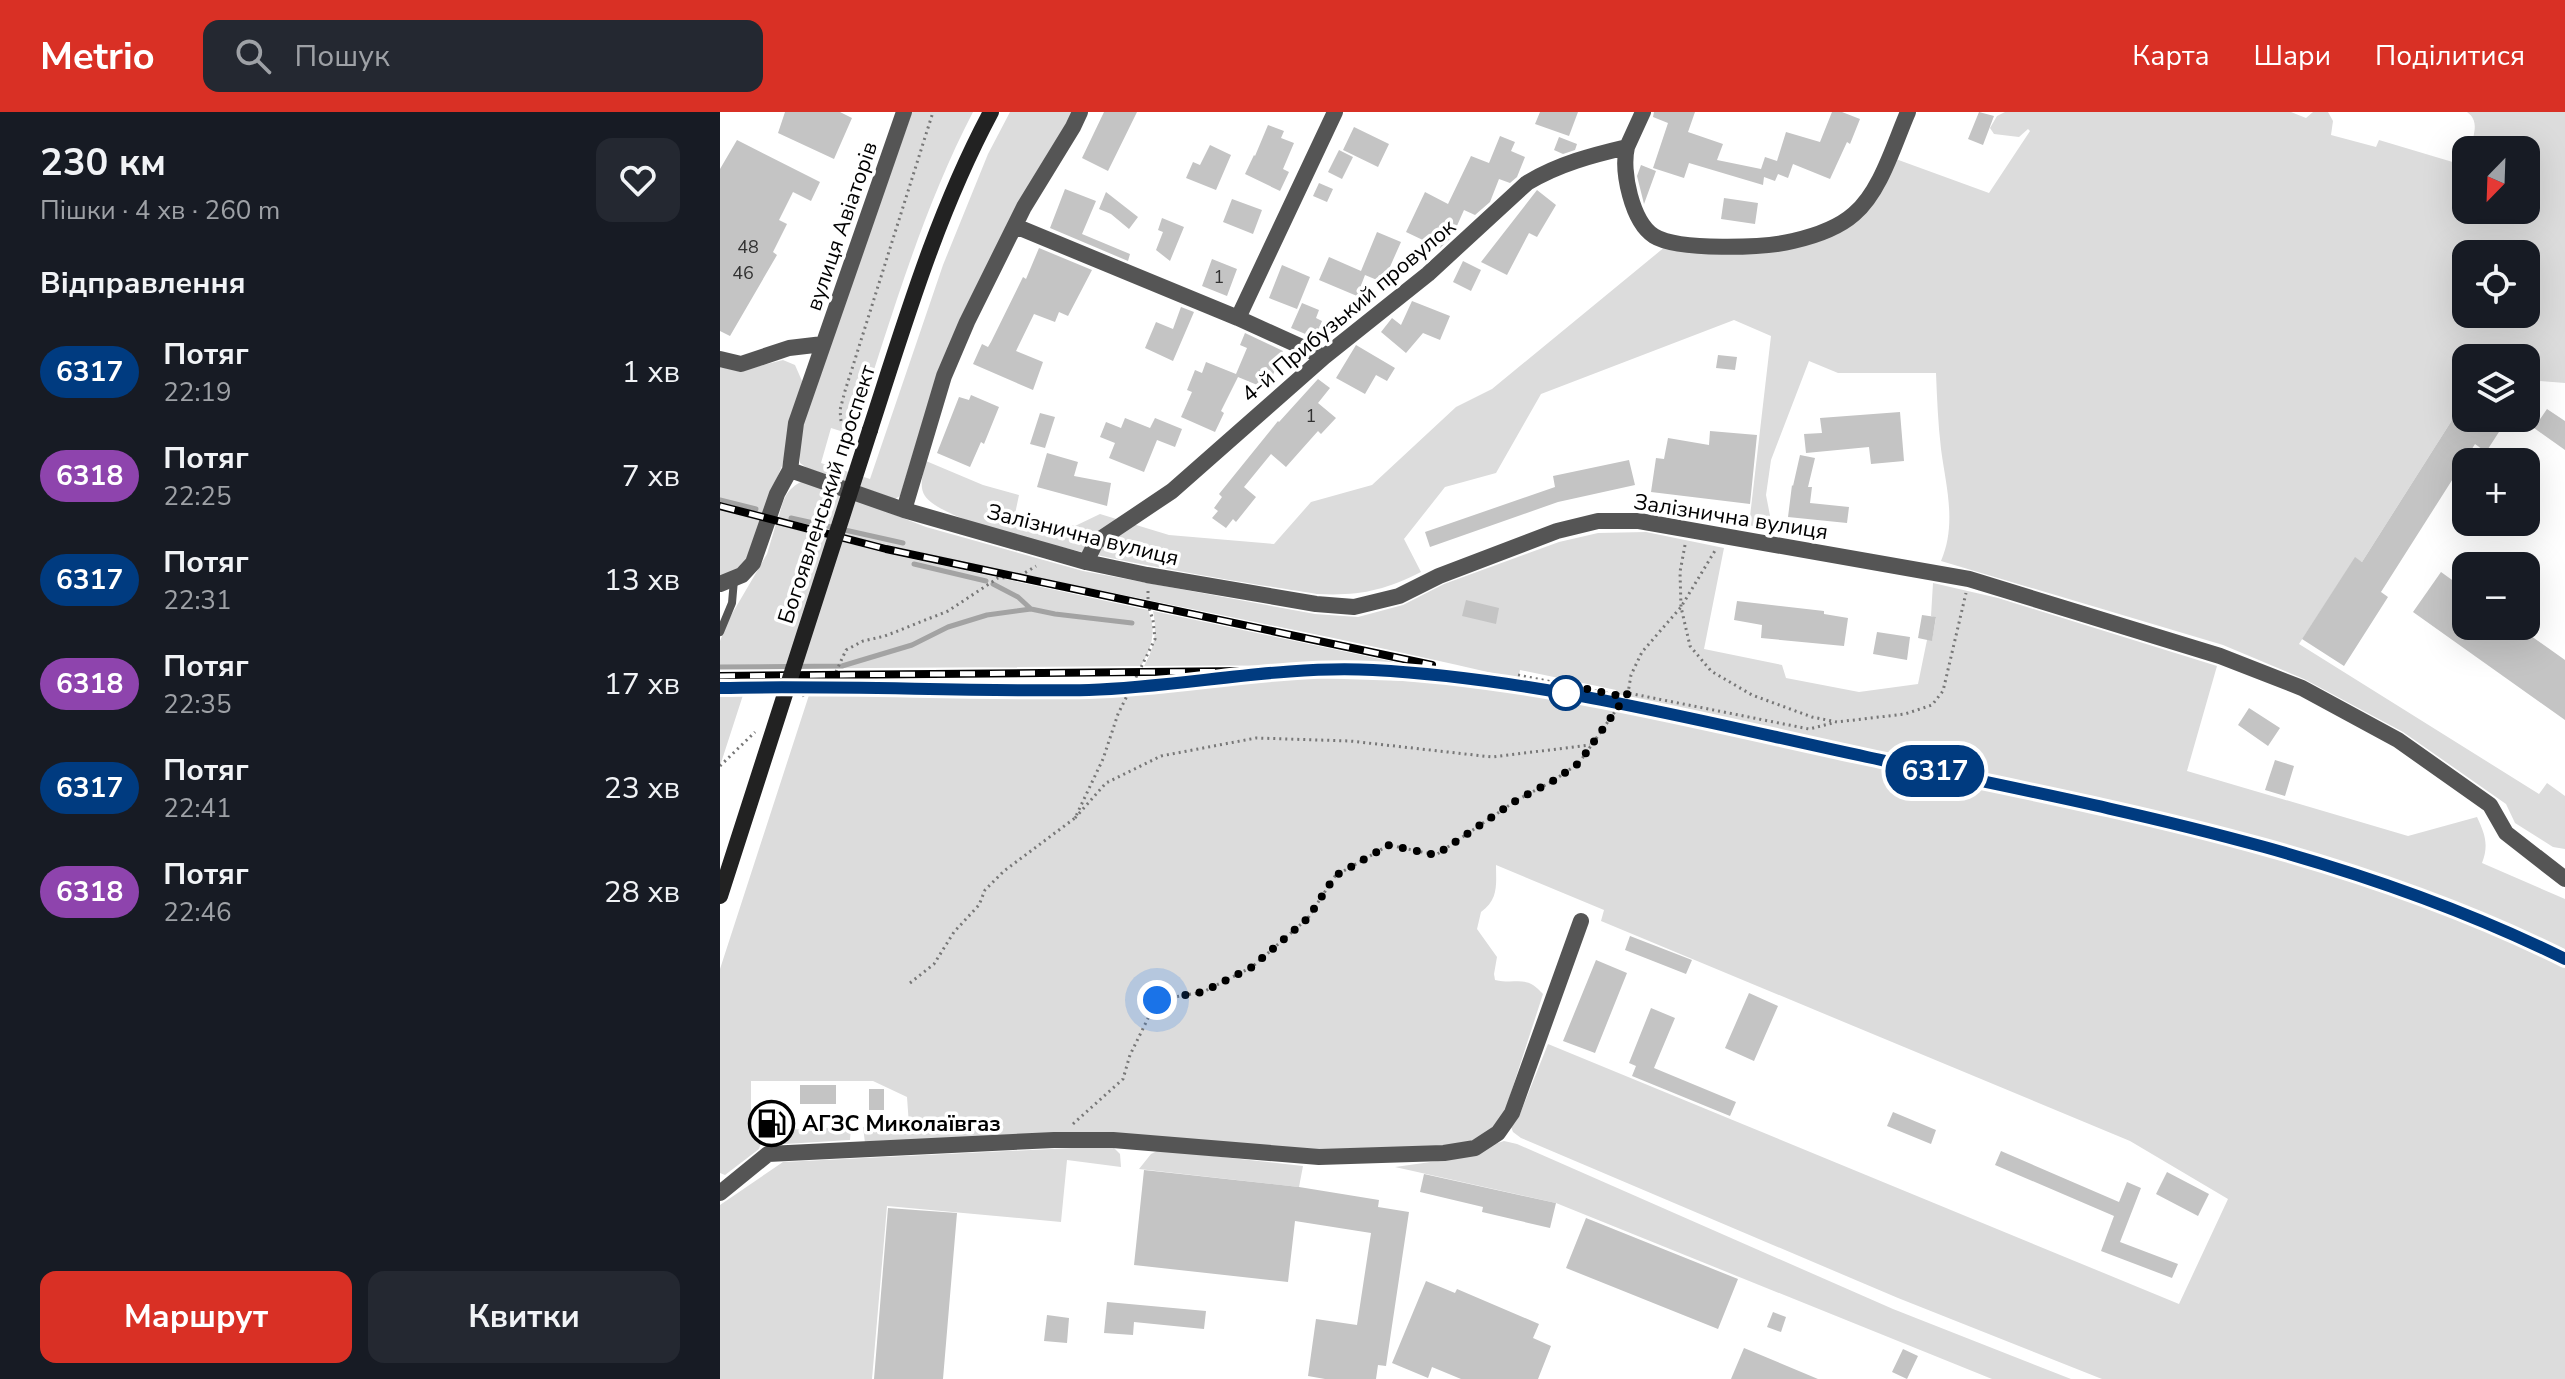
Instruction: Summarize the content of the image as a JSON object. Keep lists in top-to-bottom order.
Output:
{
  "streets": {
    "main road": ["Богоявленський проспект"],
    "street": ["вулиця Авіаторів", "4-й Прибузький провулок", "Залізнична вулиця"]
  },
  "crossings": [
    ["4-й Прибузький провулок", "Залізнична вулиця"]
  ],
  "places": {
    "fuel station": ["АГЗС Миколаївгаз"]
  },
  "house_numbers": [
    "48",
    "46",
    "1",
    "1"
  ],
  "north": "bottom left",
  "page": {
    "header": "Metrio",
    "search": "Пошук",
    "nav": ["Карта", "Шари", "Поділитися"],
    "heading": [
      ["230 км", "Пішки · 4 хв · 260 m"],
      "Відправлення"
    ],
    "on_map": "6317",
    "map_buttons": ["+", "−"],
    "list": [
      {
        "mark": "6317",
        "name": "Потяг",
        "note": "22:19",
        "value": "1 хв"
      },
      {
        "mark": "6318",
        "name": "Потяг",
        "note": "22:25",
        "value": "7 хв"
      },
      {
        "mark": "6317",
        "name": "Потяг",
        "note": "22:31",
        "value": "13 хв"
      },
      {
        "mark": "6318",
        "name": "Потяг",
        "note": "22:35",
        "value": "17 хв"
      },
      {
        "mark": "6317",
        "name": "Потяг",
        "note": "22:41",
        "value": "23 хв"
      },
      {
        "mark": "6318",
        "name": "Потяг",
        "note": "22:46",
        "value": "28 хв"
      }
    ],
    "buttons": ["Маршрут", "Квитки"]
  }
}
